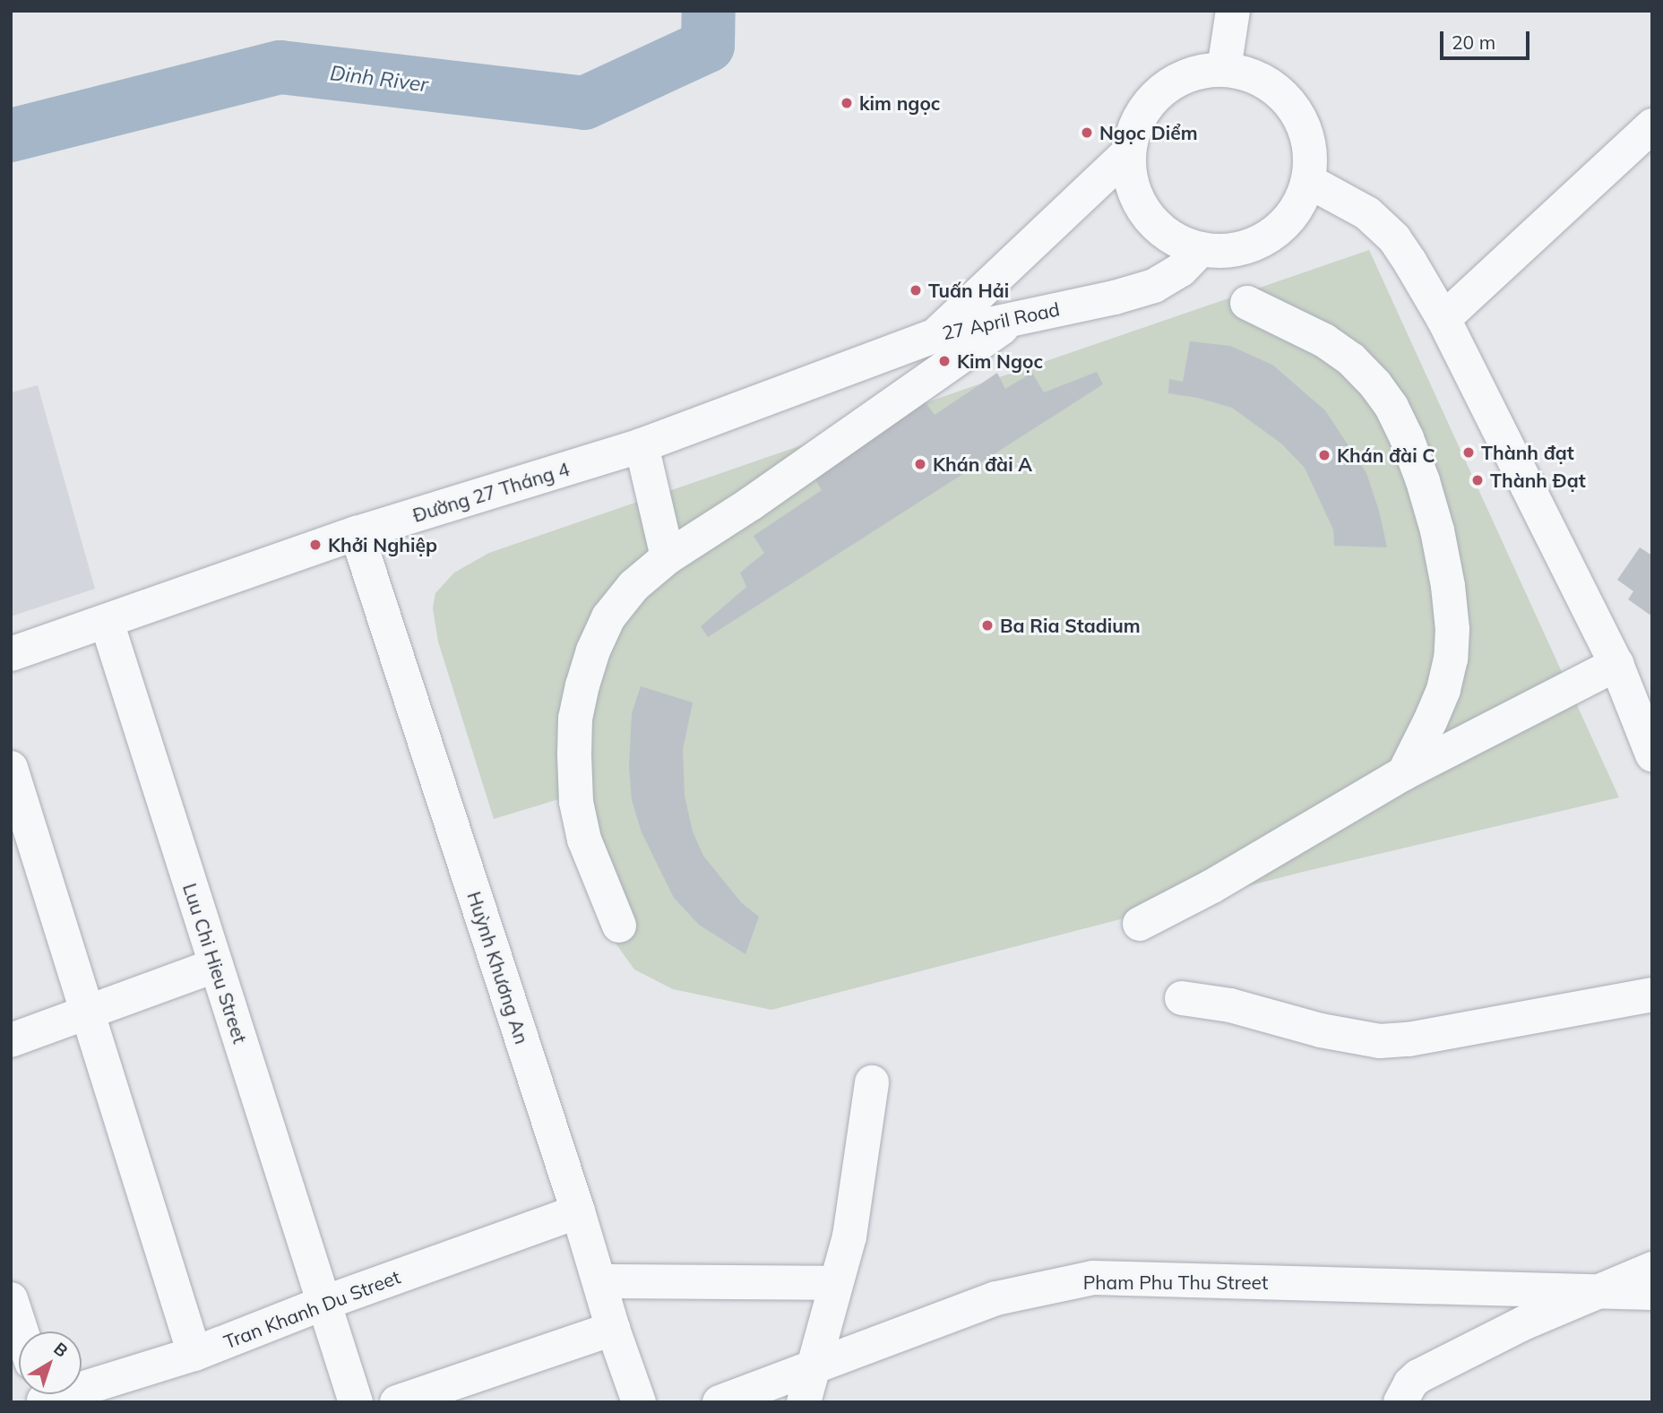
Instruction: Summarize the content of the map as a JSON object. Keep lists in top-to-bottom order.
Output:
{
  "streets": {
    "street": [
      "27 April Road",
      "Đường 27 Tháng 4",
      "Luu Chi Hieu Street",
      "Huỳnh Khương An",
      "Pham Phu Thu Street",
      "Tran Khanh Du Street"
    ]
  },
  "crossings": [
    ["27 April Road", "Đường 27 Tháng 4"],
    ["Đường 27 Tháng 4", "Luu Chi Hieu Street"],
    ["Đường 27 Tháng 4", "Huỳnh Khương An"],
    ["Luu Chi Hieu Street", "Tran Khanh Du Street"],
    ["Huỳnh Khương An", "Tran Khanh Du Street"]
  ],
  "water": ["Dinh River"],
  "places": [
    "kim ngọc",
    "Ngọc Diểm",
    "Tuấn Hải",
    "Kim Ngọc",
    "Thành đạt",
    "Khán đài C",
    "Khán đài A",
    "Thành Đạt",
    "Khởi Nghiệp",
    "Ba Ria Stadium"
  ],
  "scale_bar": "20 m",
  "north": "top right"
}
